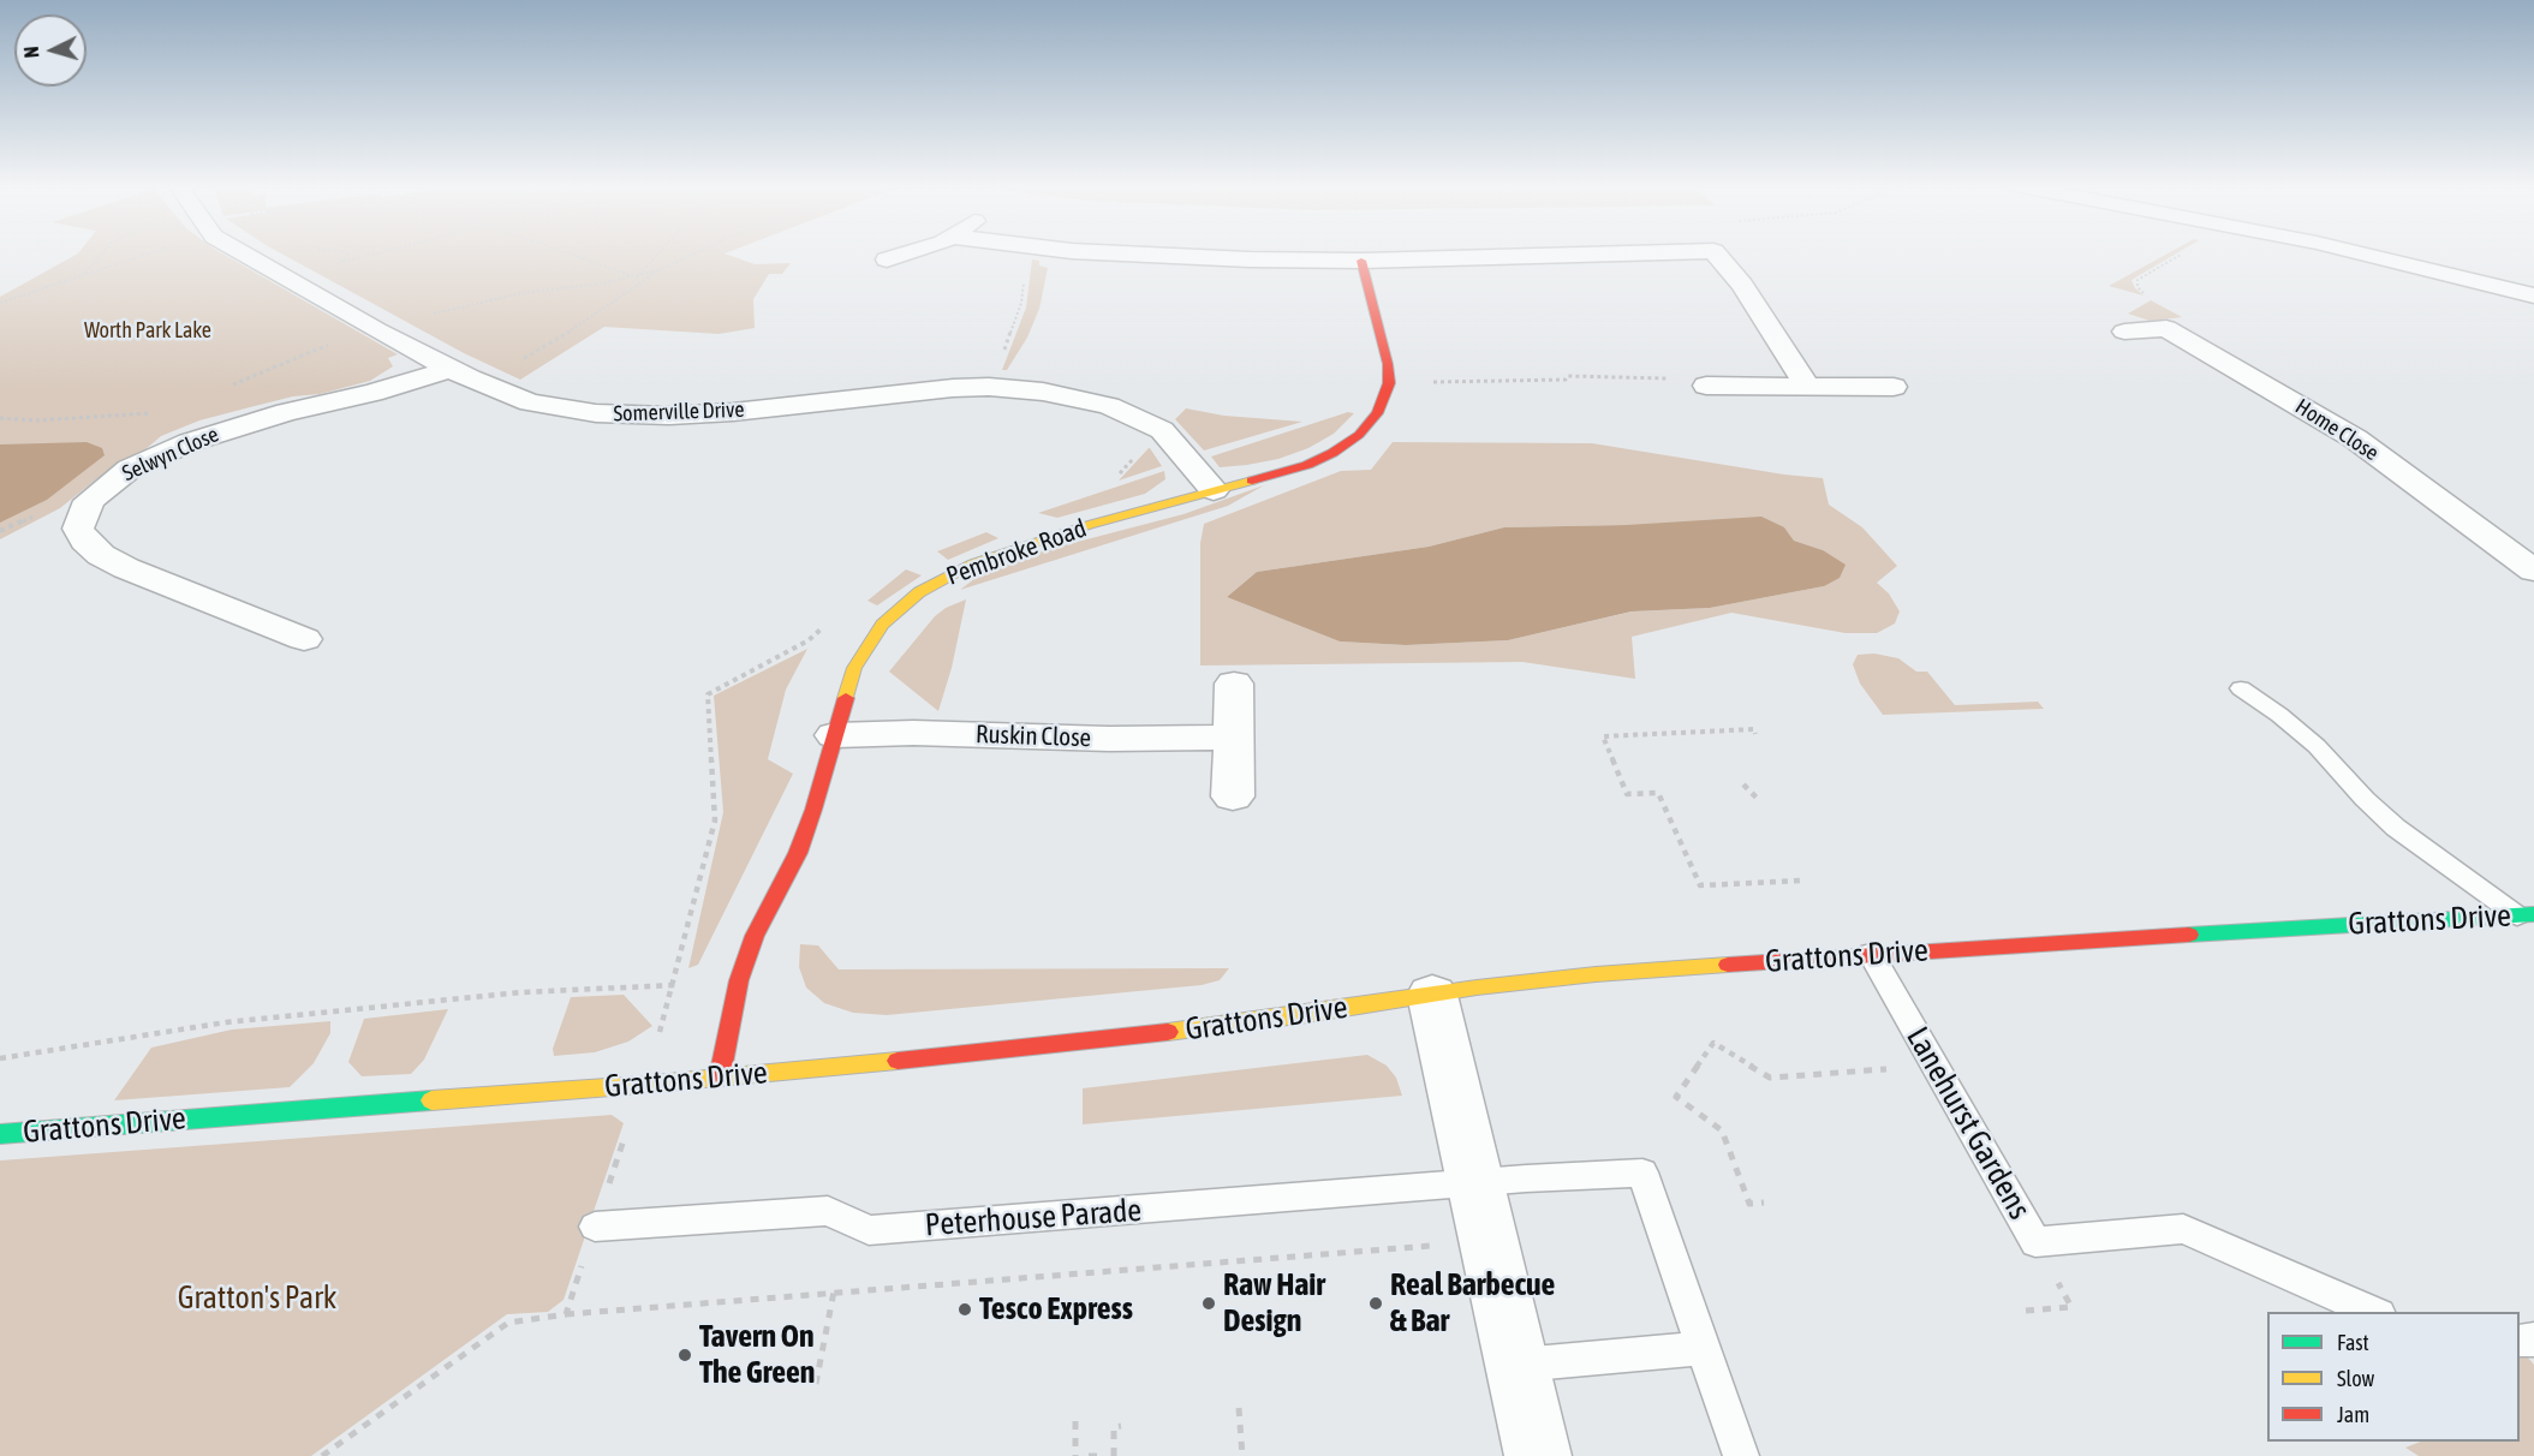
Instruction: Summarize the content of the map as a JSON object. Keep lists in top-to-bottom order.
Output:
{
  "streets": {
    "street": [
      "Somerville Drive",
      "Home Close",
      "Selwyn Close",
      "Pembroke Road",
      "Ruskin Close",
      "Grattons Drive"
    ],
    "lane": ["Lanehurst Gardens", "Peterhouse Parade"]
  },
  "crossings": [
    ["Somerville Drive", "Selwyn Close"],
    ["Somerville Drive", "Pembroke Road"],
    ["Pembroke Road", "Ruskin Close"],
    ["Pembroke Road", "Grattons Drive"],
    ["Grattons Drive", "Lanehurst Gardens"]
  ],
  "parks": ["Worth Park Lake", "Gratton's Park"],
  "places": [
    "Raw Hair Design",
    "Real Barbecue & Bar",
    "Tesco Express",
    "Tavern On The Green"
  ],
  "legend": ["Fast", "Slow", "Jam"],
  "north": "left"
}
